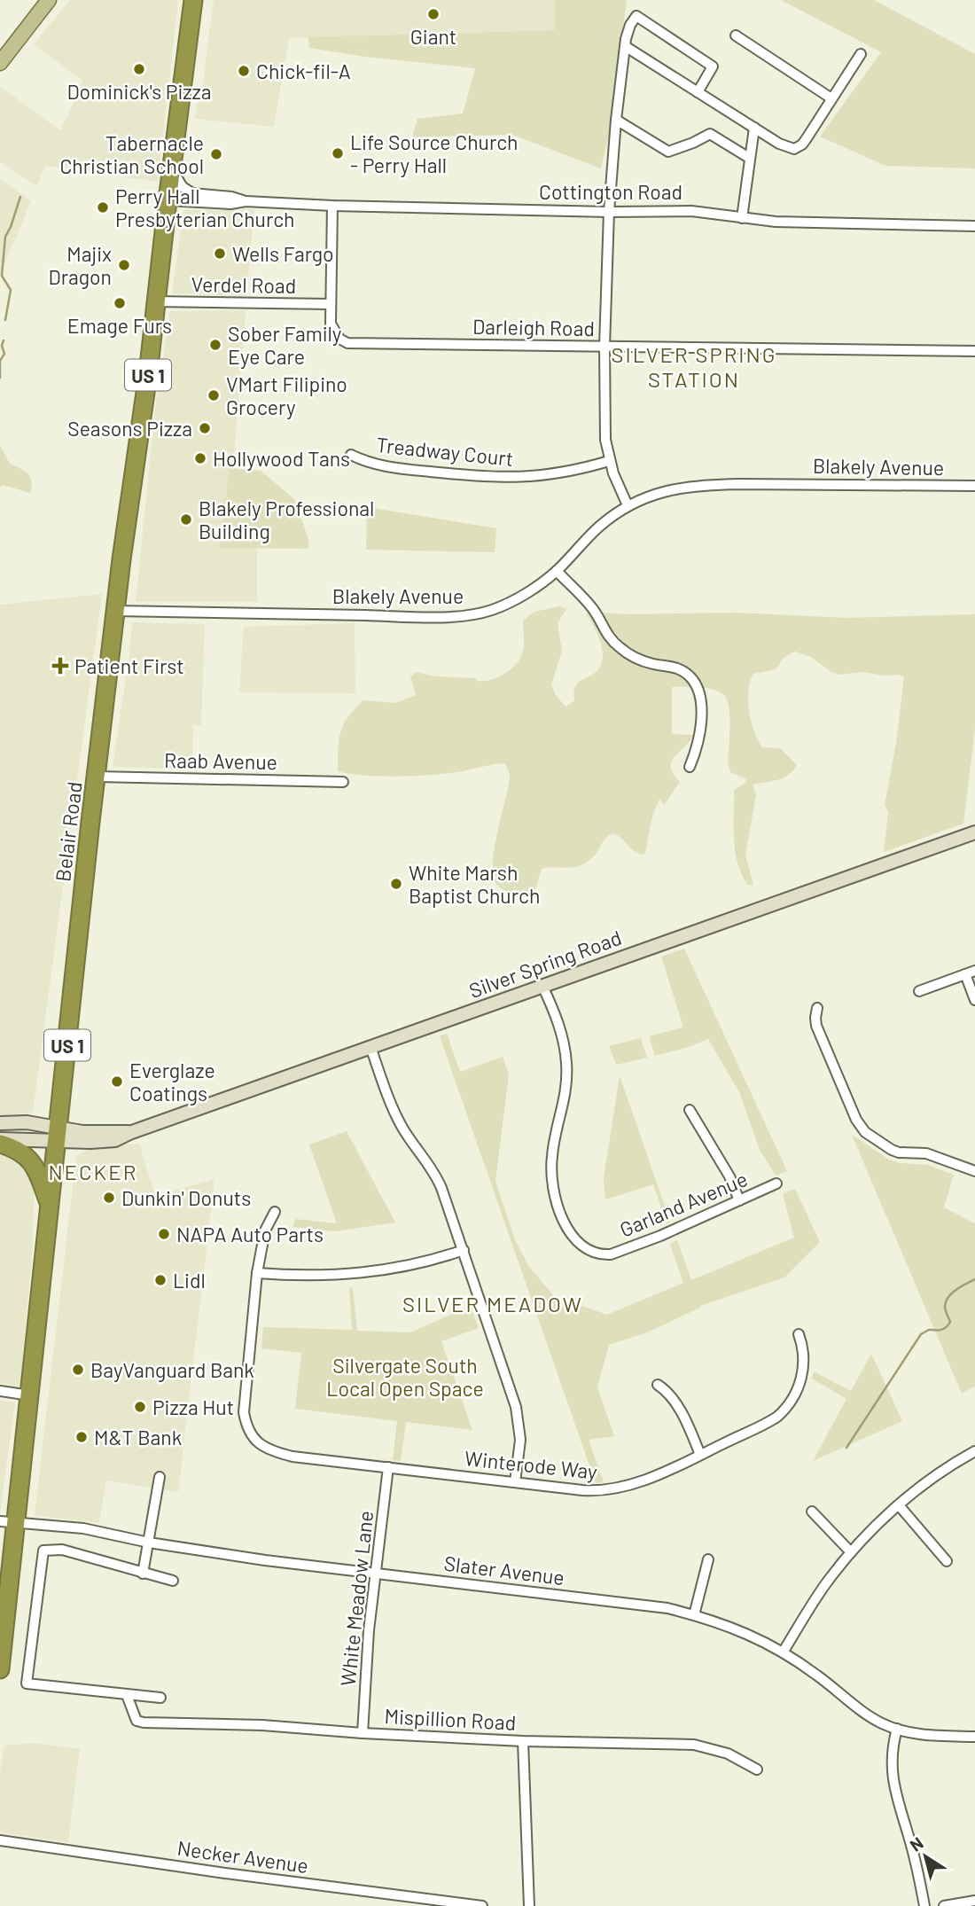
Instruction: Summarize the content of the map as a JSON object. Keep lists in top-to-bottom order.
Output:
{
  "streets": {
    "highway": ["US 1", "Belair Road"],
    "main road": ["Silver Spring Road"],
    "street": [
      "Cottington Road",
      "Verdel Road",
      "Darleigh Road",
      "Treadway Court",
      "Blakely Avenue",
      "Raab Avenue",
      "Garland Avenue",
      "Winterode Way",
      "Slater Avenue",
      "White Meadow Lane",
      "Mispillion Road",
      "Necker Avenue"
    ]
  },
  "crossings": [
    ["Cottington Road", "Darleigh Road"],
    ["Cottington Road", "Belair Road"],
    ["Verdel Road", "Darleigh Road"],
    ["Verdel Road", "Belair Road"],
    ["Blakely Avenue", "Belair Road"],
    ["Raab Avenue", "Belair Road"],
    ["Belair Road", "Silver Spring Road"],
    ["Belair Road", "Slater Avenue"],
    ["Silver Spring Road", "Garland Avenue"],
    ["Winterode Way", "White Meadow Lane"],
    ["Slater Avenue", "White Meadow Lane"],
    ["White Meadow Lane", "Mispillion Road"]
  ],
  "districts": ["SILVER SPRING STATION", "NECKER", "SILVER MEADOW"],
  "parks": ["Silvergate South Local Open Space"],
  "places": {
    "other": [
      "Giant",
      "Dominick's Pizza",
      "Chick-fil-A",
      "Life Source Church - Perry Hall",
      "Tabernacle Christian School",
      "Perry Hall Presbyterian Church",
      "Wells Fargo",
      "Majix Dragon",
      "Emage Furs",
      "Sober Family Eye Care",
      "VMart Filipino Grocery",
      "Seasons Pizza",
      "Hollywood Tans",
      "Blakely Professional Building",
      "White Marsh Baptist Church",
      "Everglaze Coatings",
      "Dunkin' Donuts",
      "NAPA Auto Parts",
      "Lidl",
      "BayVanguard Bank",
      "Pizza Hut",
      "M&T Bank"
    ],
    "health": ["Patient First"]
  },
  "north": "top left"
}
